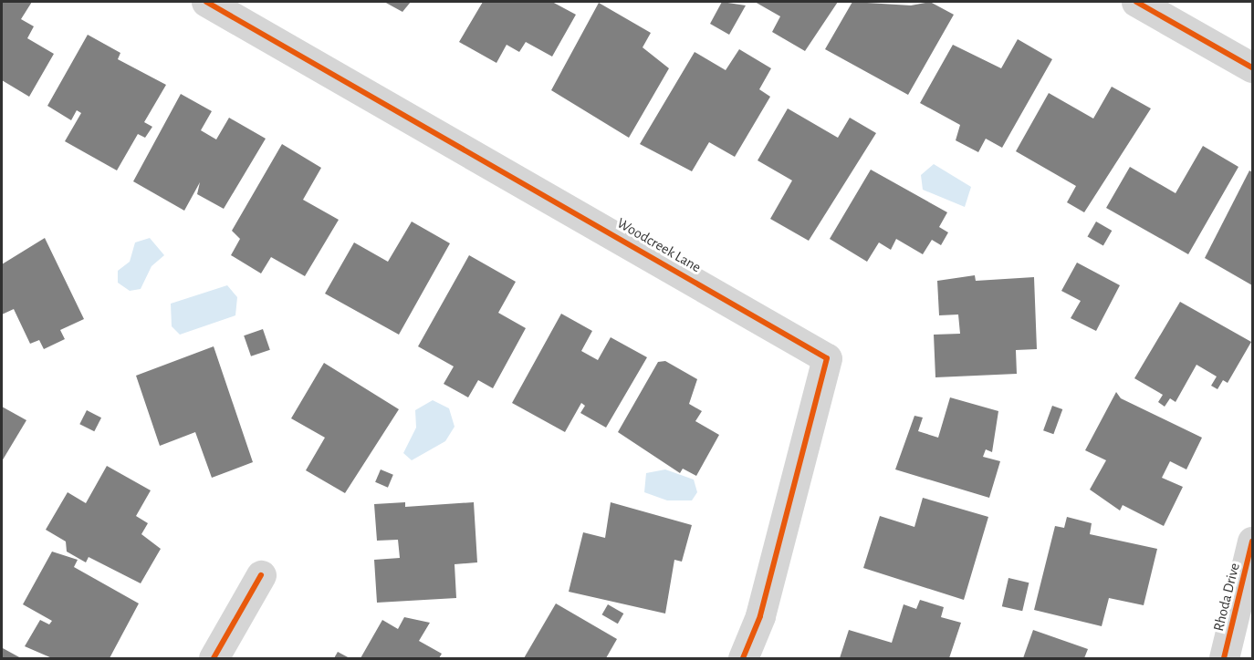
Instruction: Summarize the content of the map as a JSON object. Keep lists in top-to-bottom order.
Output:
{
  "streets": {
    "street": ["Woodcreek Lane", "Rhoda Drive"]
  }
}
